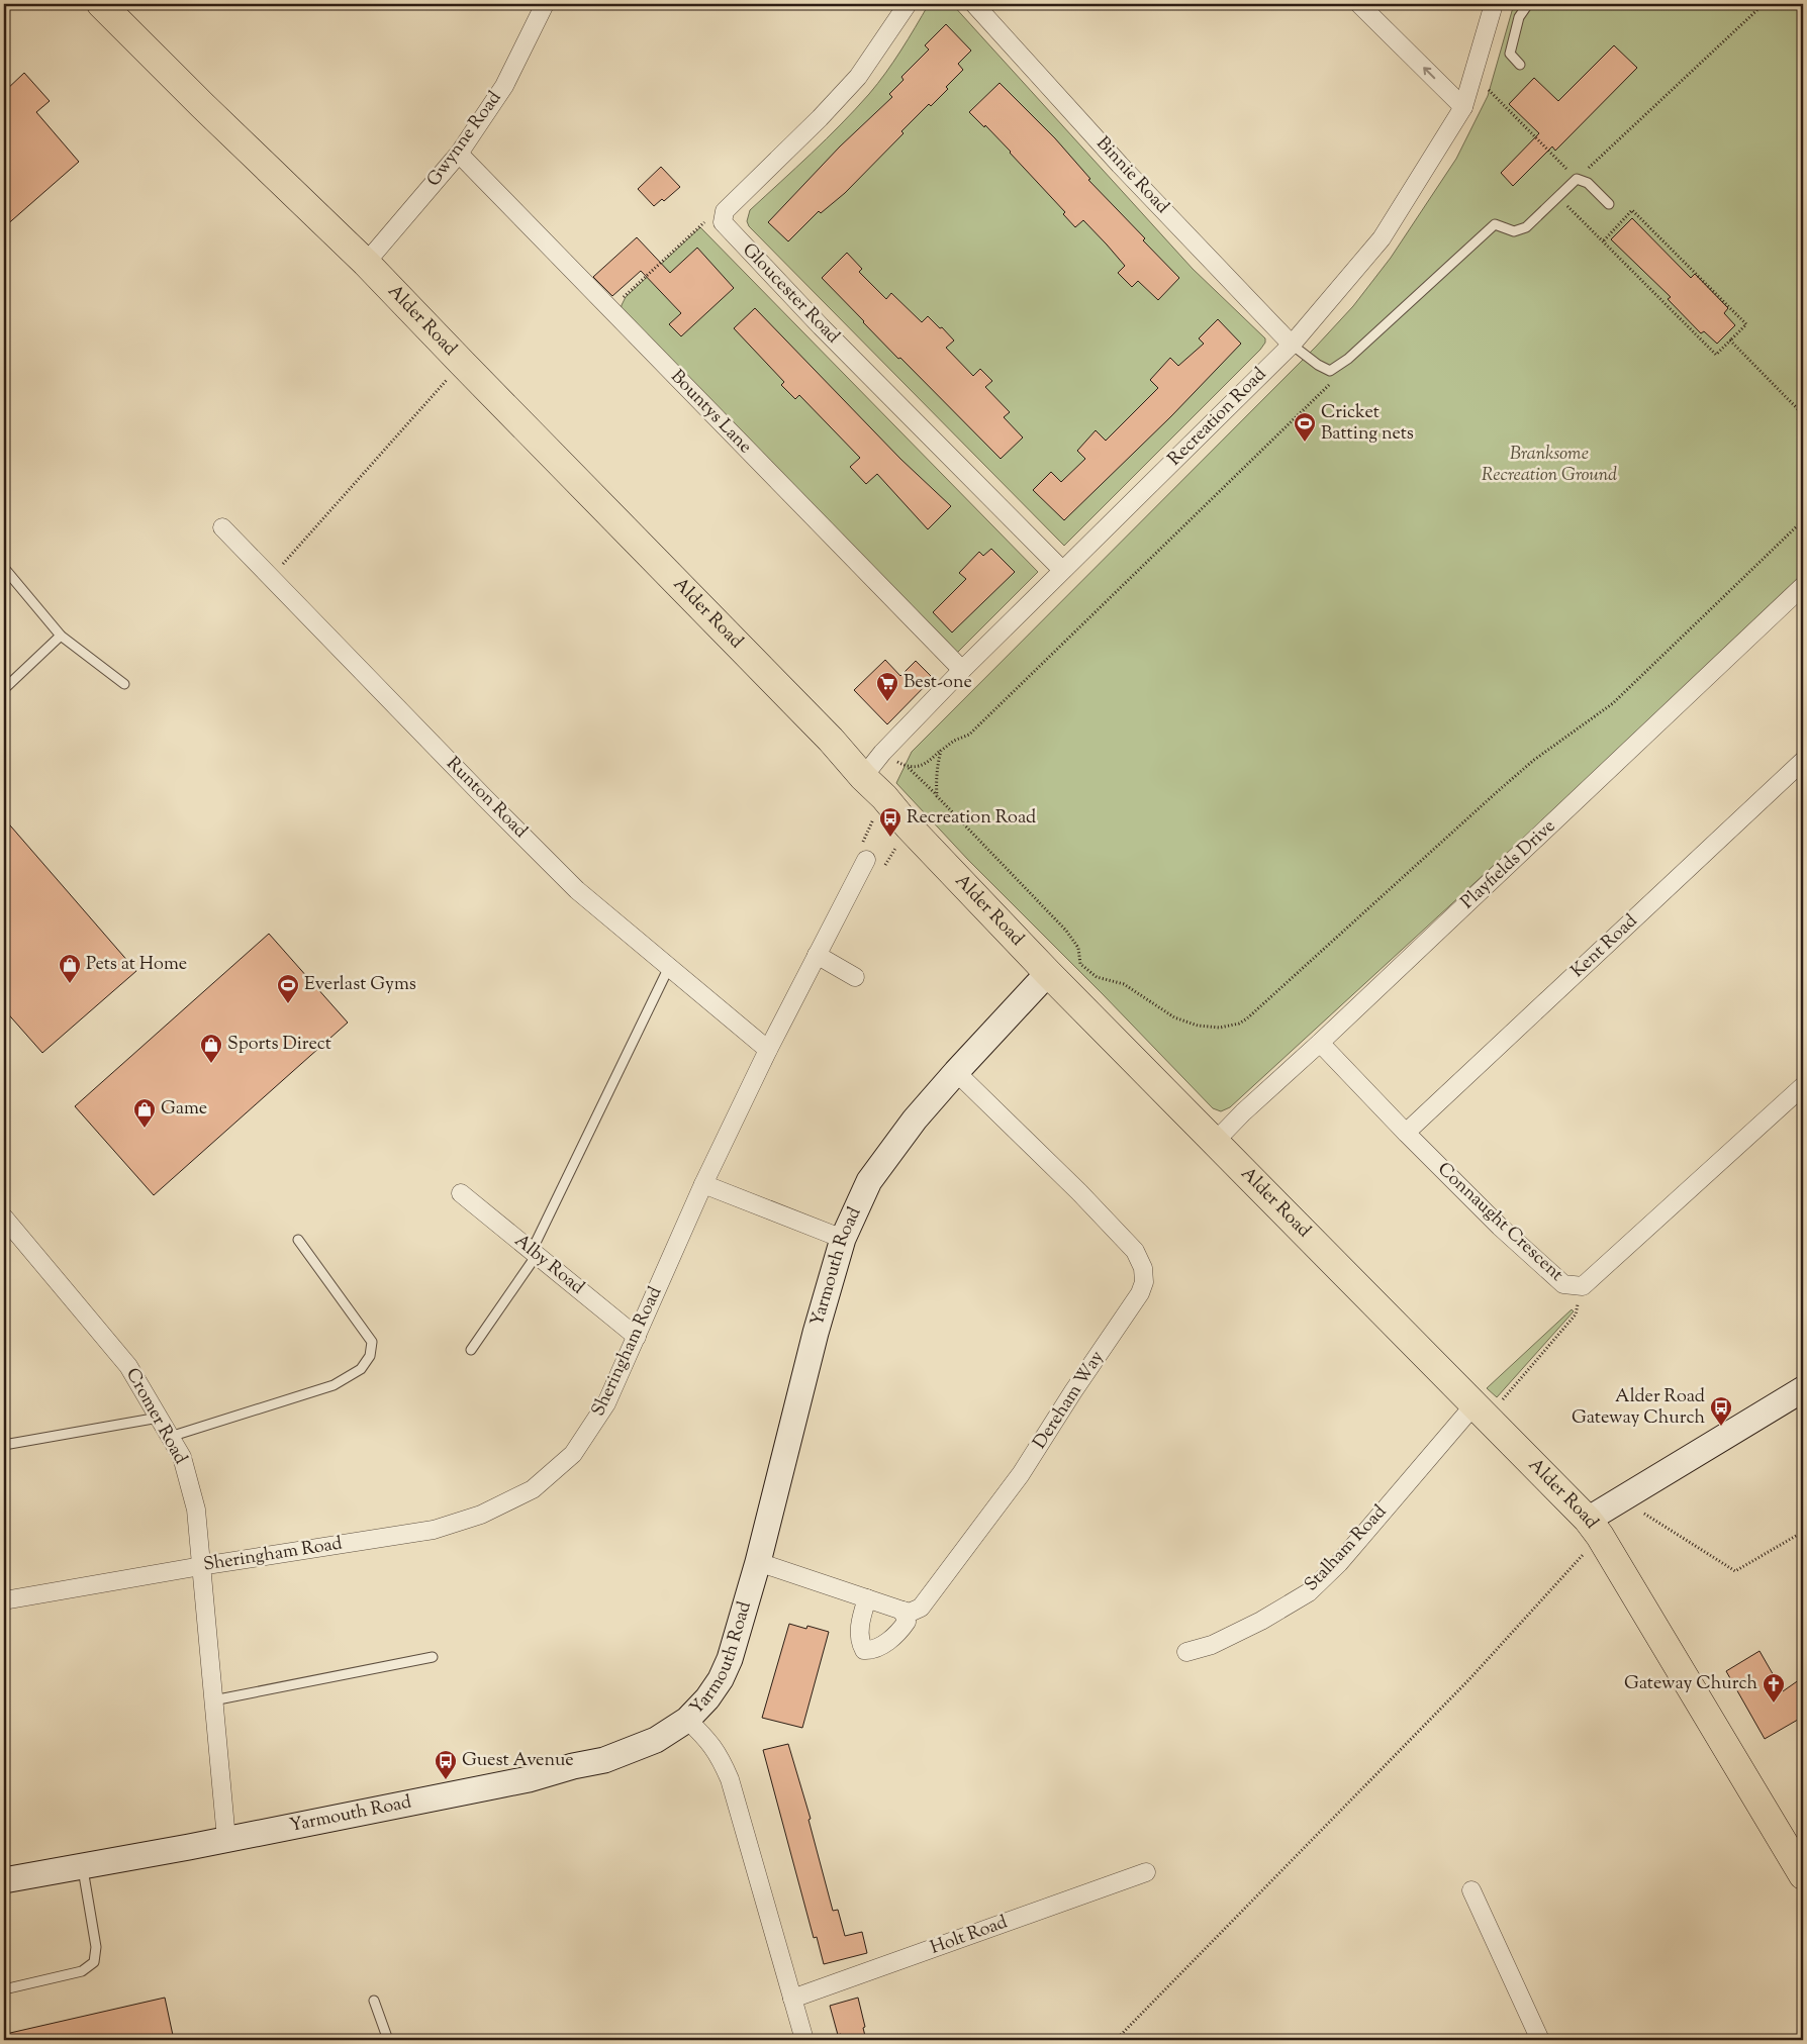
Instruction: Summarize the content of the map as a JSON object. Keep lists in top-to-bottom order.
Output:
{
  "streets": {
    "main road": ["Alder Road"],
    "street": [
      "Gwynne Road",
      "Binnie Road",
      "Gloucester Road",
      "Bountys Lane",
      "Recreation Road",
      "Runton Road",
      "Playfields Drive",
      "Kent Road",
      "Connaught Crescent",
      "Alby Road",
      "Yarmouth Road",
      "Sheringham Road",
      "Dereham Way",
      "Cromer Road",
      "Stalham Road",
      "Holt Road"
    ]
  },
  "crossings": [
    ["Gwynne Road", "Alder Road"],
    ["Gwynne Road", "Bountys Lane"],
    ["Binnie Road", "Recreation Road"],
    ["Gloucester Road", "Recreation Road"],
    ["Alder Road", "Recreation Road"],
    ["Alder Road", "Playfields Drive"],
    ["Alder Road", "Yarmouth Road"],
    ["Alder Road", "Stalham Road"],
    ["Bountys Lane", "Recreation Road"],
    ["Runton Road", "Sheringham Road"],
    ["Playfields Drive", "Connaught Crescent"],
    ["Kent Road", "Connaught Crescent"],
    ["Alby Road", "Sheringham Road"],
    ["Yarmouth Road", "Dereham Way"],
    ["Yarmouth Road", "Cromer Road"],
    ["Sheringham Road", "Cromer Road"]
  ],
  "parks": ["Branksome Recreation Ground"],
  "places": {
    "sports": ["Cricket Batting nets", "Everlast Gyms"],
    "supermarket": ["Best-one"],
    "bus stop": ["Recreation Road", "Alder Road Gateway Church", "Guest Avenue"],
    "shop": ["Pets at Home", "Sports Direct", "Game"],
    "church": ["Gateway Church"]
  }
}
